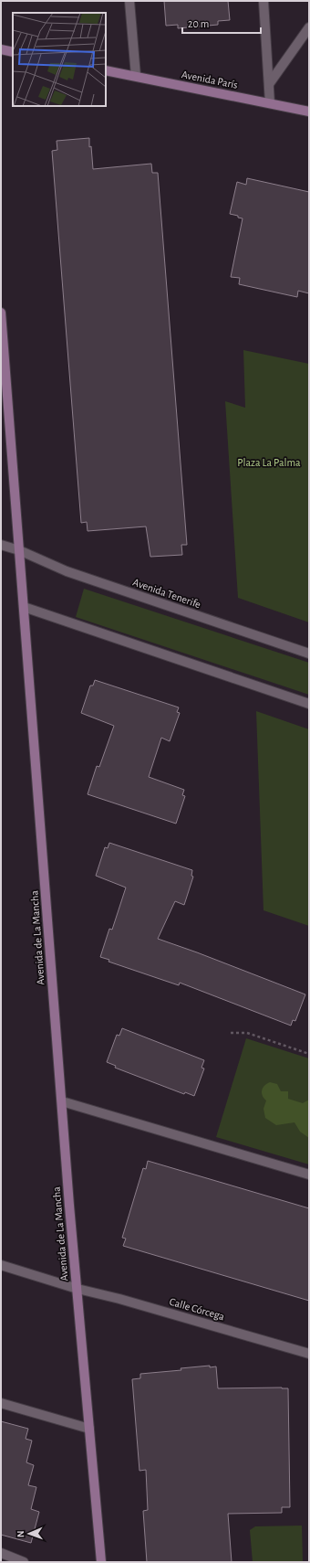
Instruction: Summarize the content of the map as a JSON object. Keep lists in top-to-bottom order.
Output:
{
  "streets": {
    "main road": ["Avenida París", "Avenida de La Mancha"],
    "street": ["Avenida Tenerife", "Calle Córcega"]
  },
  "crossings": [
    ["Avenida Tenerife", "Avenida de La Mancha"],
    ["Avenida de La Mancha", "Calle Córcega"]
  ],
  "parks": ["Plaza La Palma"],
  "scale_bar": "20 m",
  "north": "left"
}
